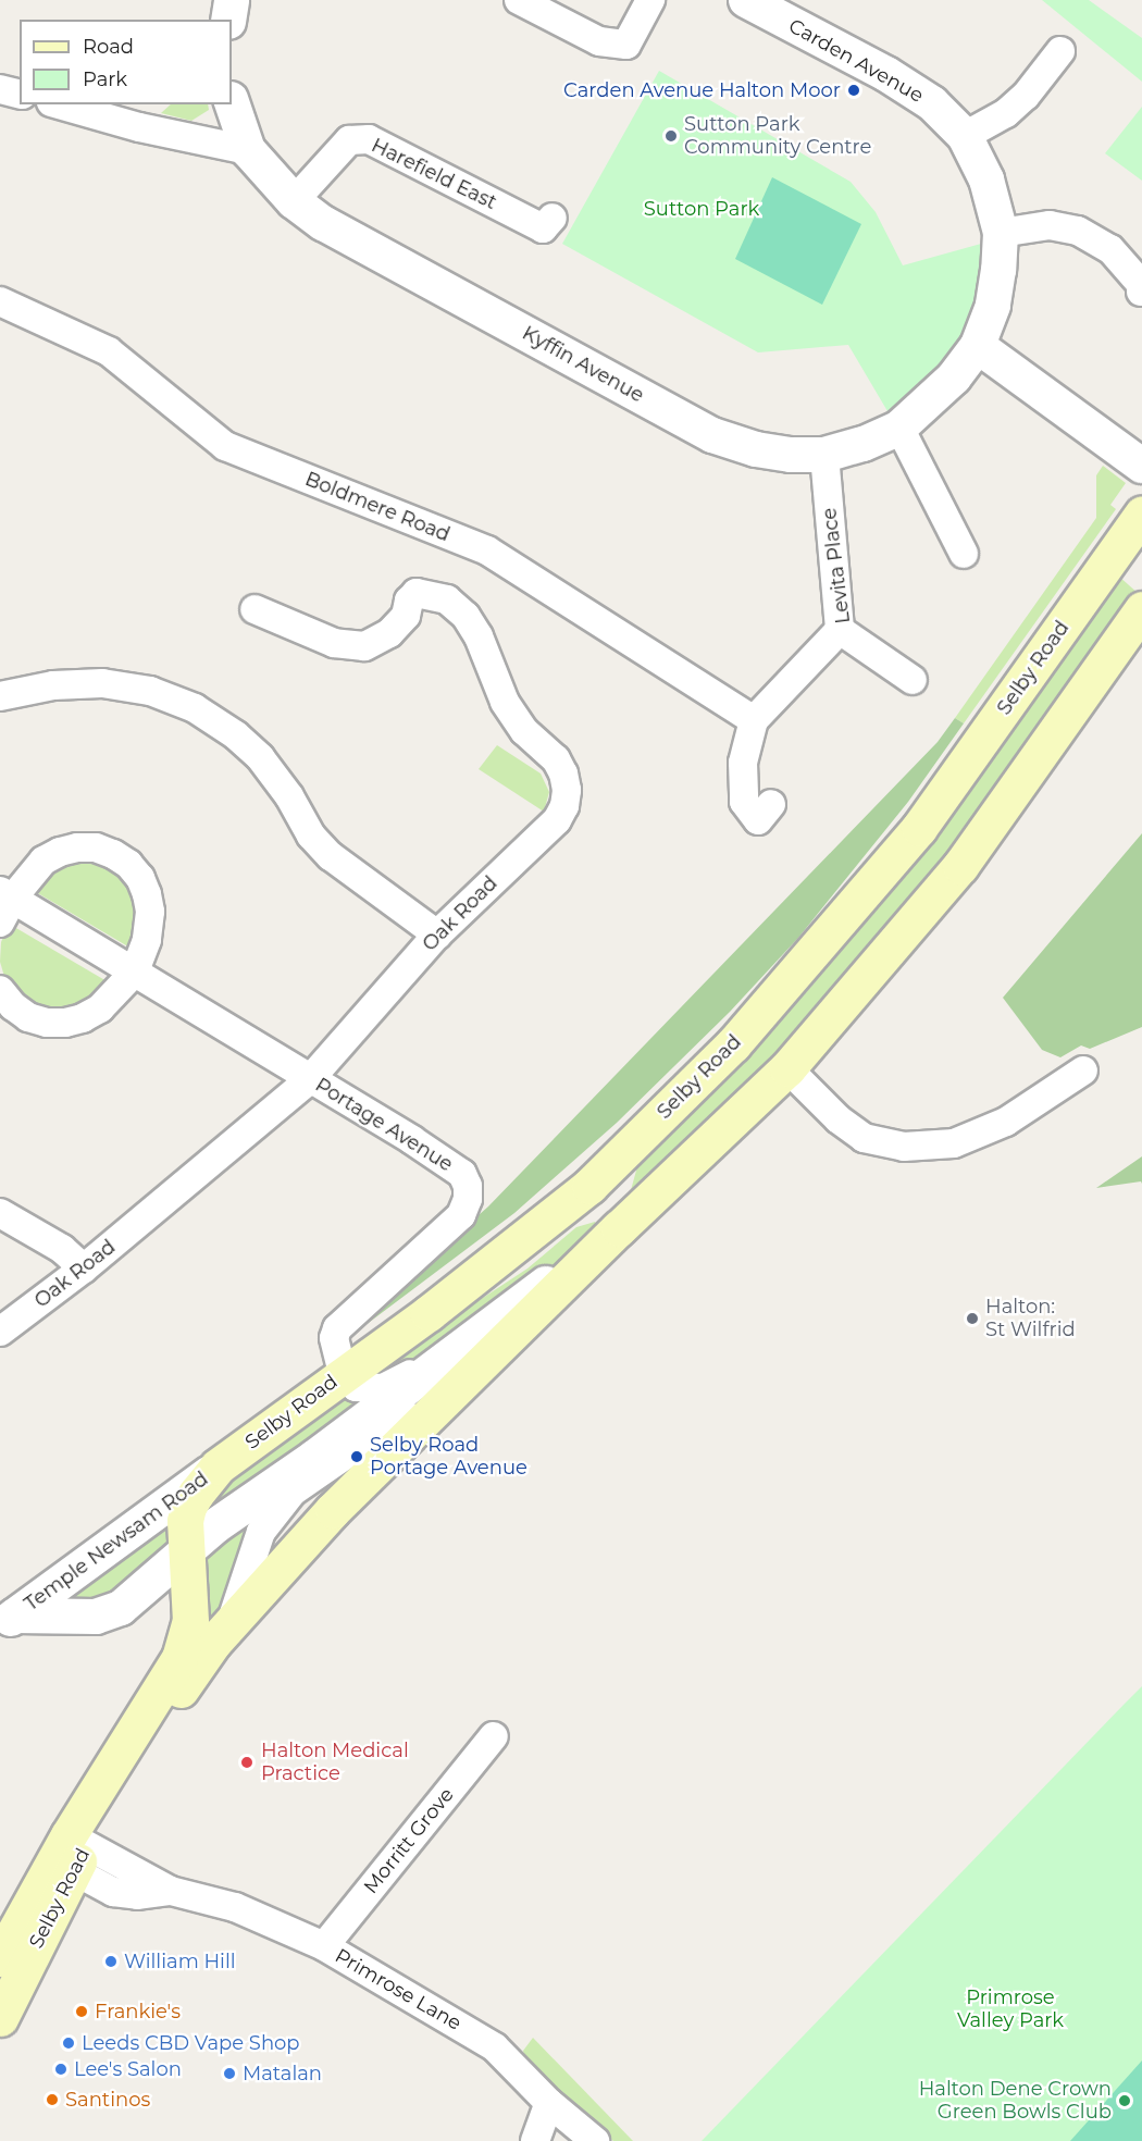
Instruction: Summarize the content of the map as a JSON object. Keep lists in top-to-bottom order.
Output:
{
  "streets": {
    "main road": ["Selby Road"],
    "street": [
      "Carden Avenue",
      "Harefield East",
      "Kyffin Avenue",
      "Boldmere Road",
      "Levita Place",
      "Oak Road",
      "Portage Avenue",
      "Temple Newsam Road",
      "Morritt Grove",
      "Primrose Lane"
    ]
  },
  "crossings": [
    ["Carden Avenue", "Kyffin Avenue"],
    ["Harefield East", "Kyffin Avenue"],
    ["Kyffin Avenue", "Levita Place"],
    ["Selby Road", "Portage Avenue"],
    ["Selby Road", "Temple Newsam Road"],
    ["Selby Road", "Primrose Lane"],
    ["Oak Road", "Portage Avenue"],
    ["Morritt Grove", "Primrose Lane"]
  ],
  "parks": ["Sutton Park", "Primrose Valley Park"],
  "places": [
    "Carden Avenue Halton Moor",
    "Sutton Park Community Centre",
    "Halton: St Wilfrid",
    "Selby Road Portage Avenue",
    "Halton Medical Practice",
    "William Hill",
    "Frankie's",
    "Leeds CBD Vape Shop",
    "Lee's Salon",
    "Matalan",
    "Santinos",
    "Halton Dene Crown Green Bowls Club"
  ],
  "legend": ["Road", "Park"]
}
